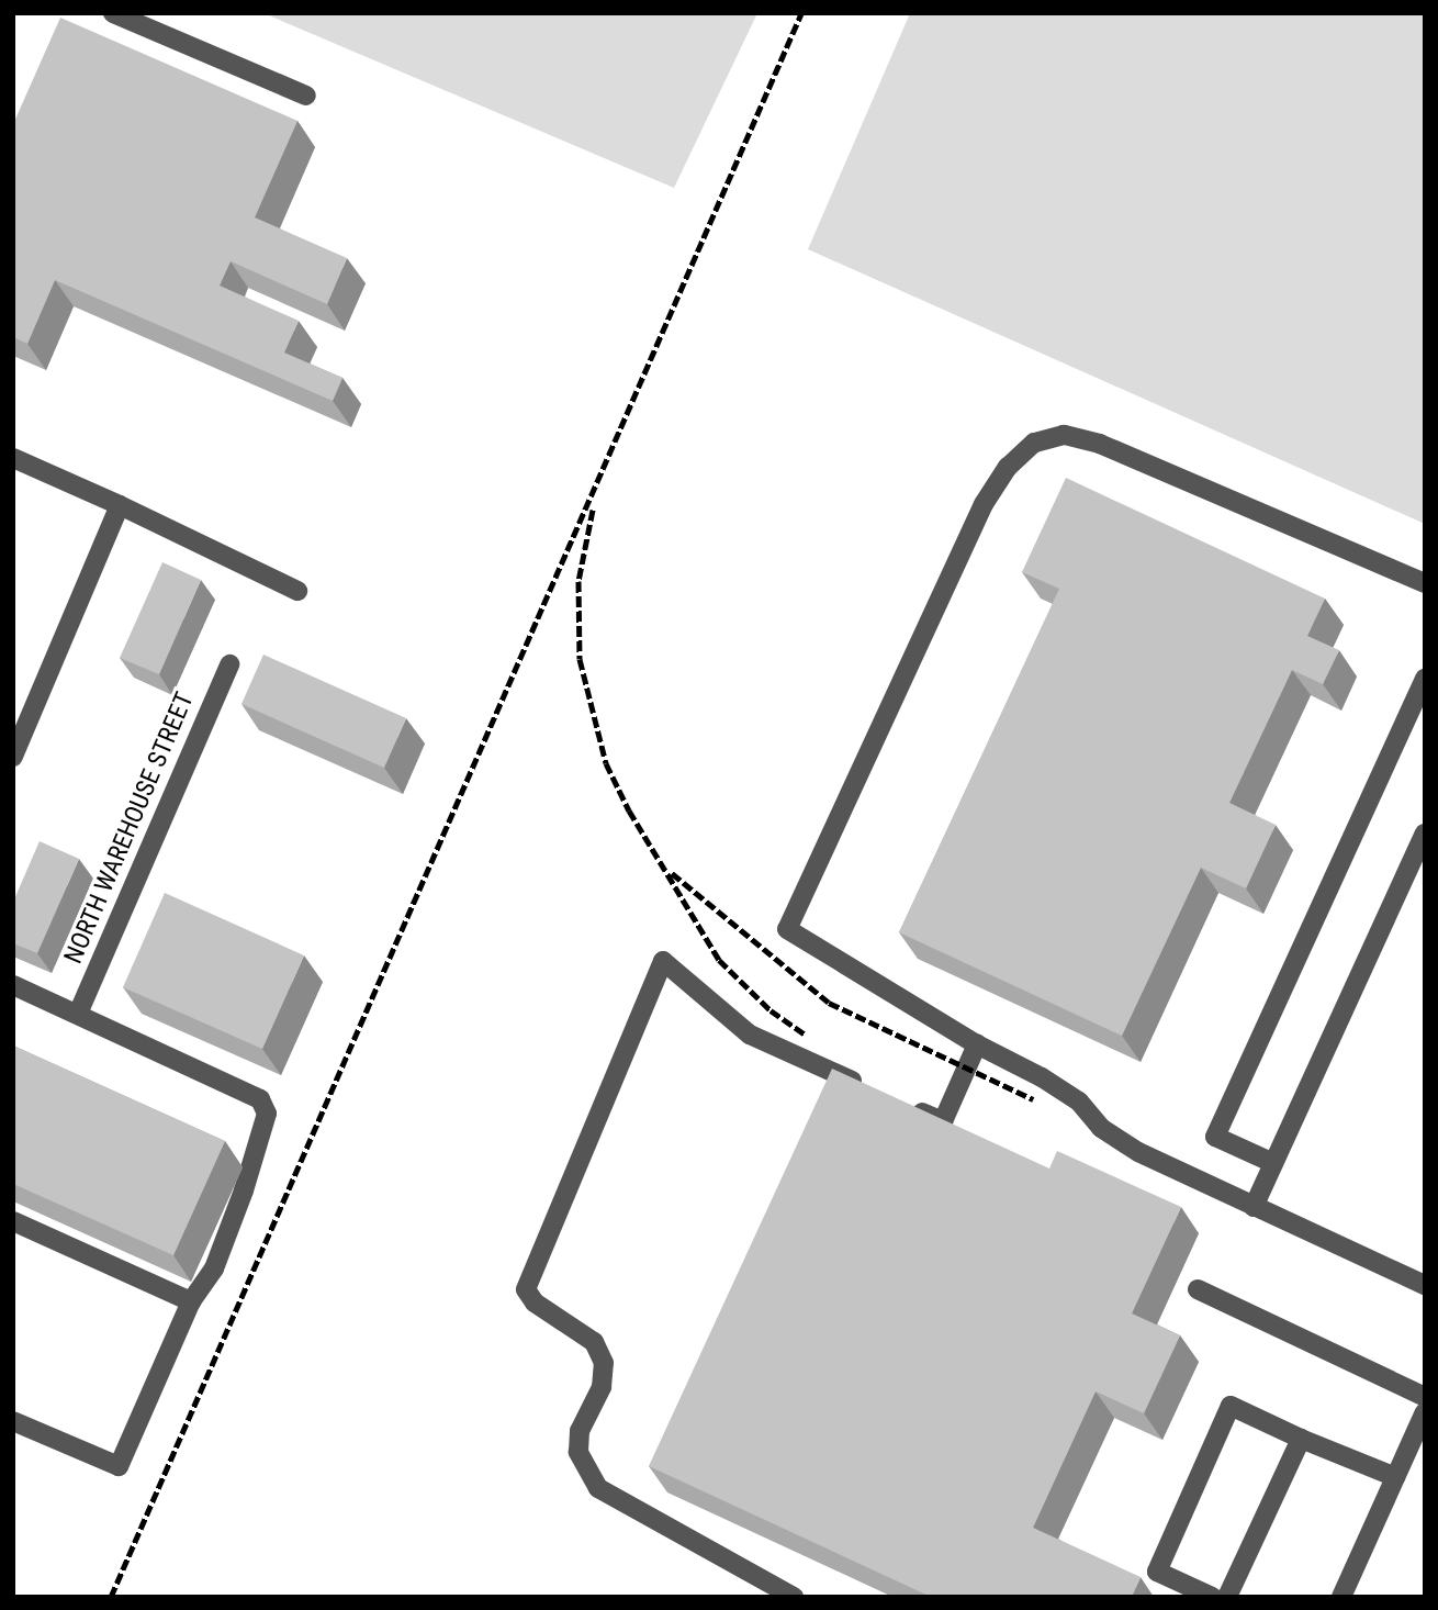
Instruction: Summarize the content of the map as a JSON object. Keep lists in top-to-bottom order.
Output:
{
  "streets": {
    "street": ["NORTH WAREHOUSE STREET"]
  }
}
